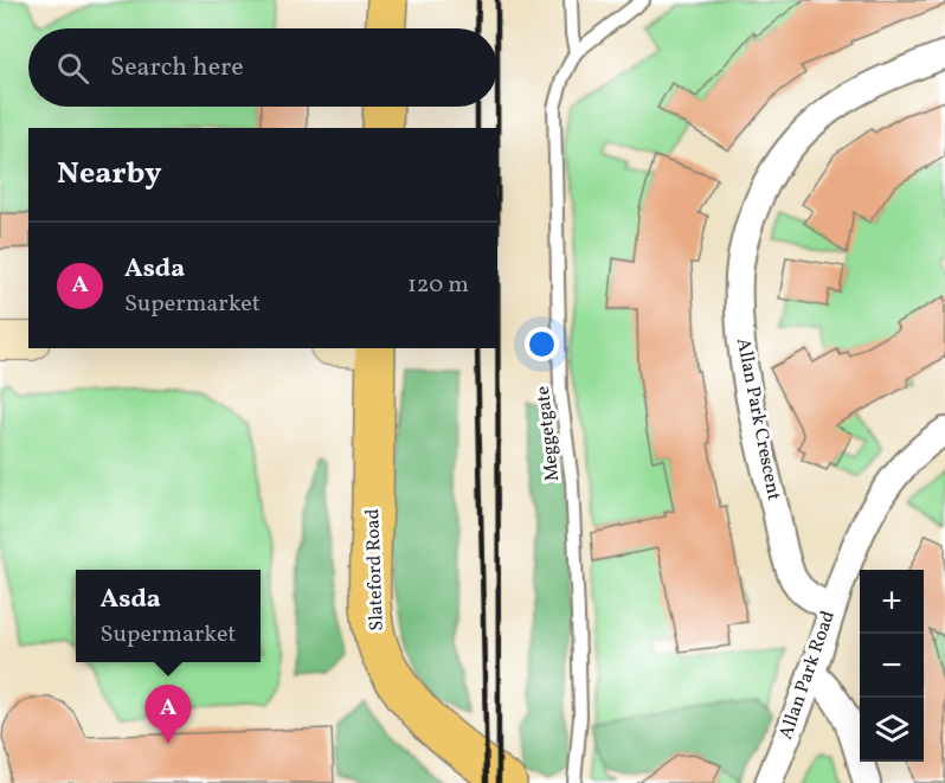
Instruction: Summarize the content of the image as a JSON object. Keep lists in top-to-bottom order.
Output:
{
  "streets": {
    "main road": ["Slateford Road"],
    "street": ["Allan Park Crescent", "Allan Park Road"],
    "lane": ["Meggetgate"]
  },
  "crossings": [
    ["Allan Park Crescent", "Allan Park Road"]
  ],
  "page": {
    "search": "Search here",
    "heading": "Nearby",
    "list": [
      {
        "mark": "A",
        "name": "Asda",
        "note": "Supermarket",
        "value": "120 m"
      }
    ],
    "map_buttons": ["+", "−"],
    "popup": ["Asda", "Supermarket"],
    "pins": "A"
  }
}
